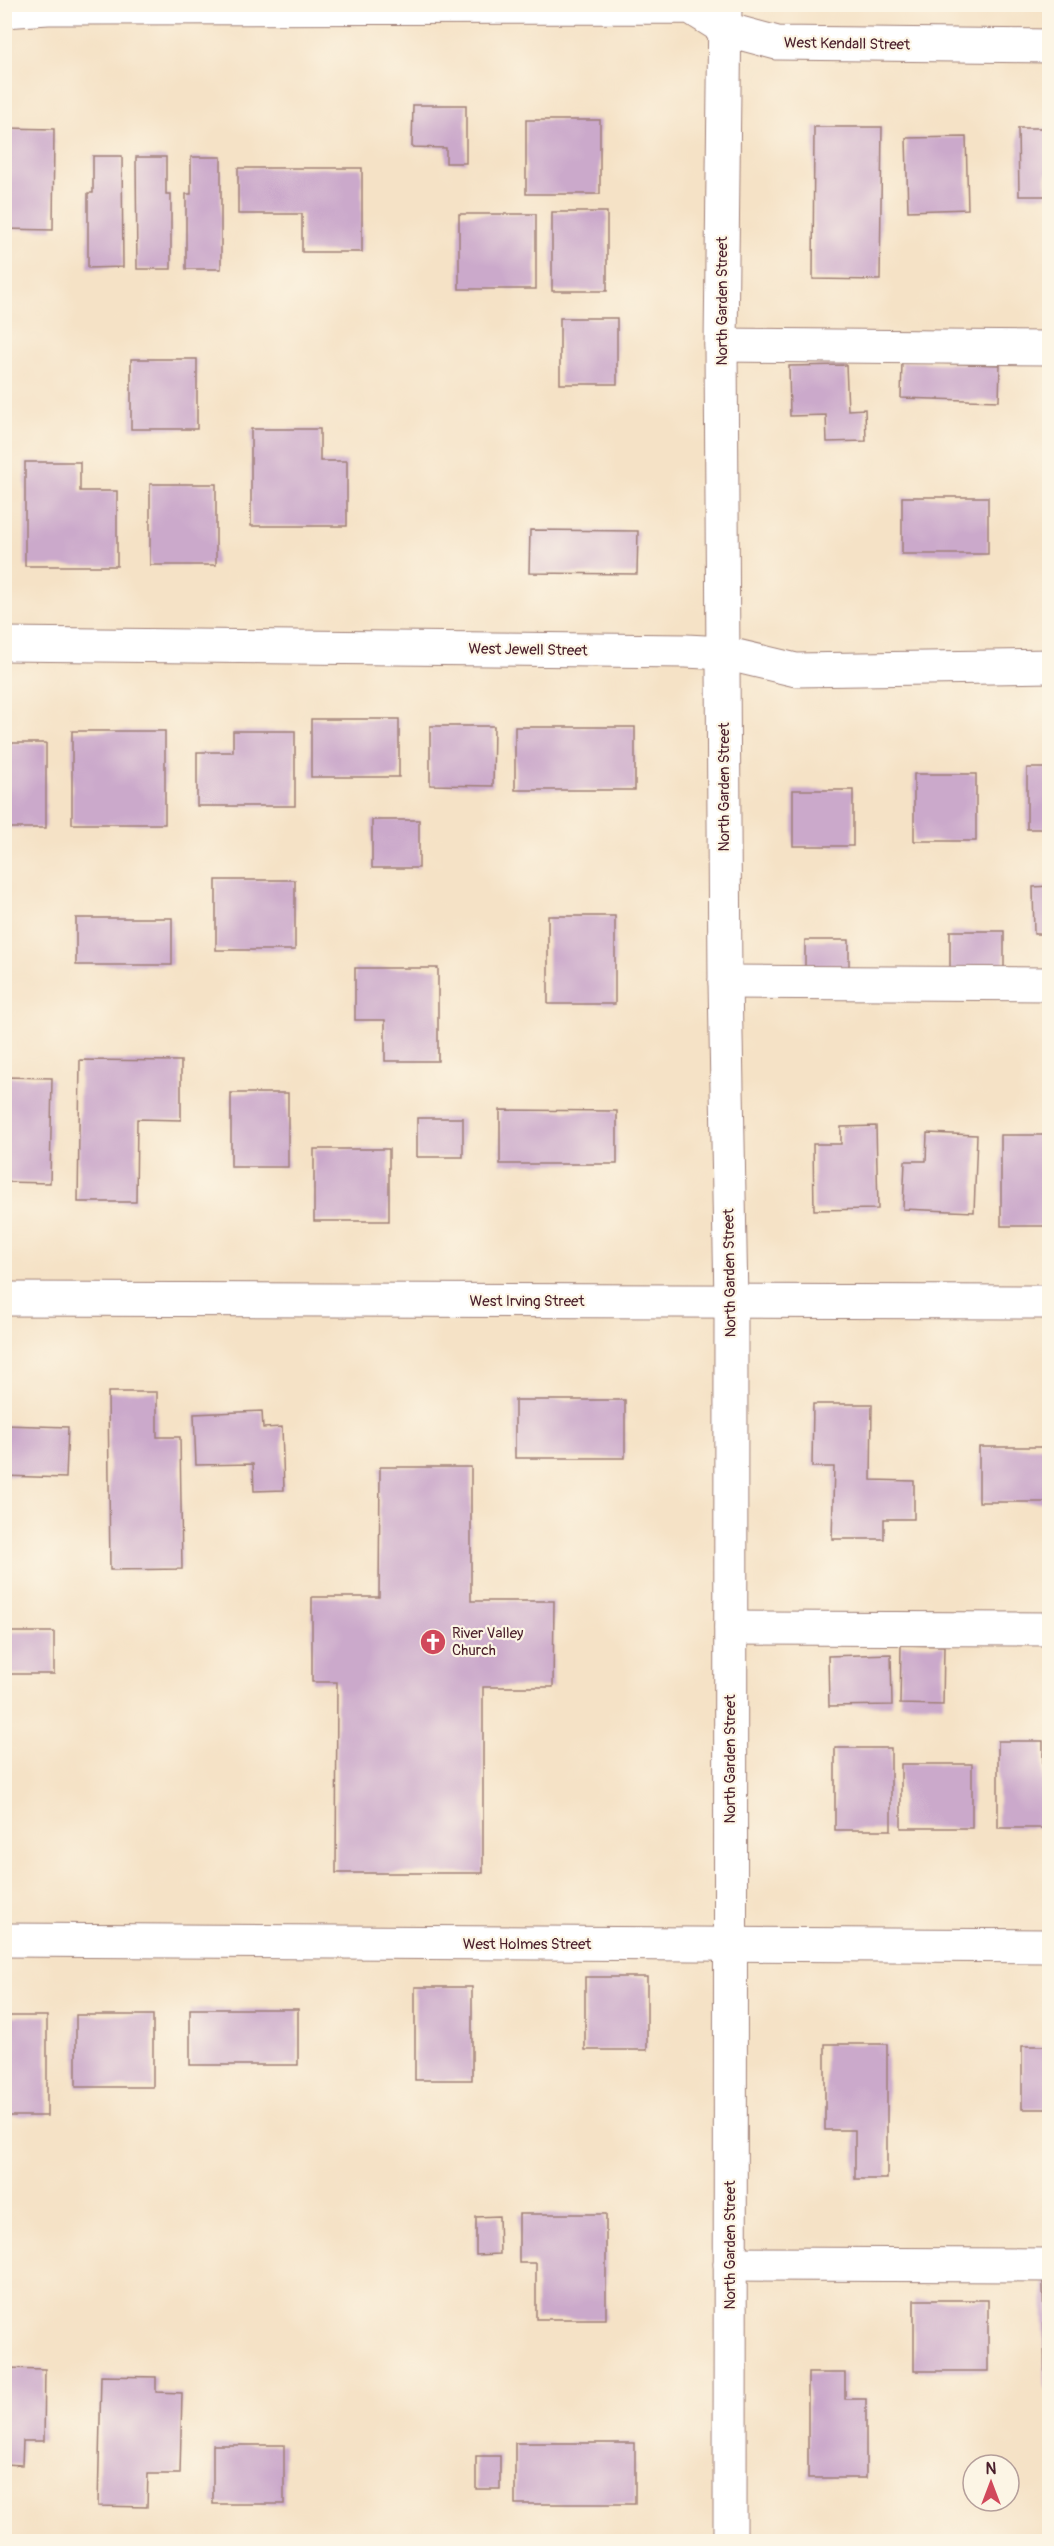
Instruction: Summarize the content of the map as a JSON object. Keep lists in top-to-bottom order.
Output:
{
  "streets": {
    "street": [
      "West Kendall Street",
      "North Garden Street",
      "West Jewell Street",
      "West Irving Street",
      "West Holmes Street"
    ]
  },
  "crossings": [
    ["West Kendall Street", "North Garden Street"],
    ["North Garden Street", "West Jewell Street"],
    ["North Garden Street", "West Irving Street"],
    ["North Garden Street", "West Holmes Street"]
  ],
  "places": {
    "church": ["River Valley Church"]
  },
  "north": "top"
}
